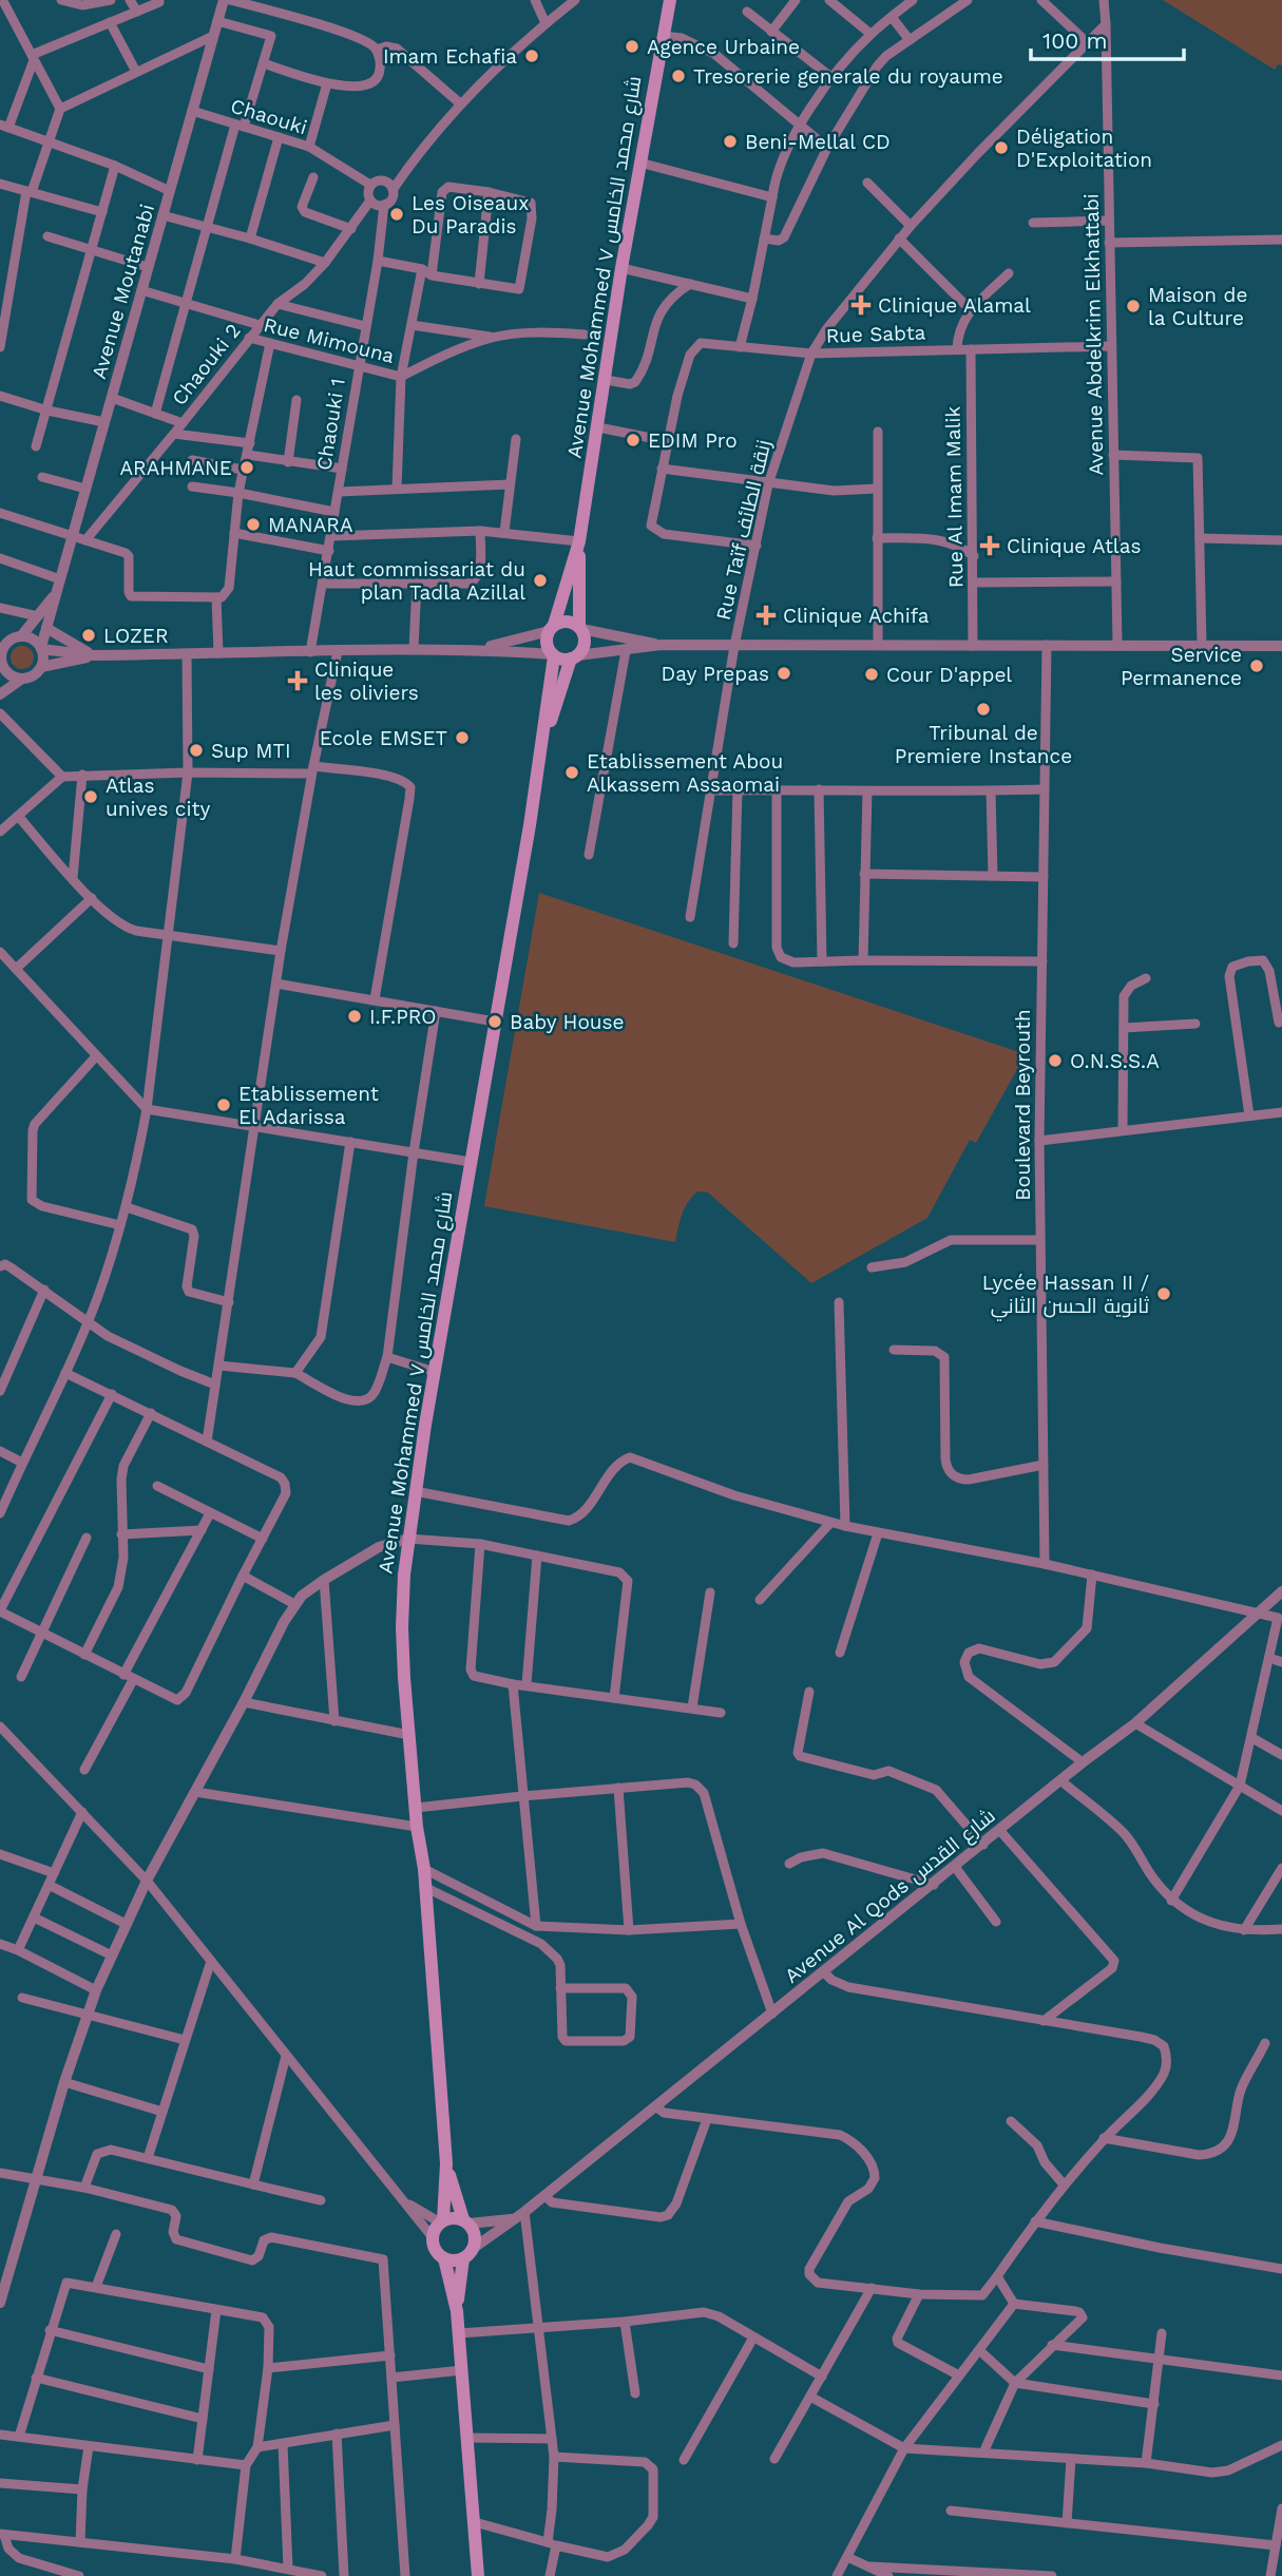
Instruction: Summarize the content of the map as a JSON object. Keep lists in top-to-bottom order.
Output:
{
  "streets": {
    "main road": ["Avenue Mohammed V شارع محمد الخامس"],
    "street": [
      "Chaouki",
      "Avenue Moutanabi",
      "Rue Sabta",
      "Avenue Abdelkrim Elkhattabi",
      "Rue Mimouna",
      "Chaouki 2",
      "Chaouki 1",
      "Rue Al Imam Malik",
      "Rue Taïf زنقة الطائف",
      "Boulevard Beyrouth",
      "Avenue Al Qods شارع القدس"
    ]
  },
  "crossings": [
    ["Chaouki", "Avenue Moutanabi"],
    ["Chaouki", "Chaouki 2"],
    ["Chaouki", "Chaouki 1"],
    ["Avenue Mohammed V شارع محمد الخامس", "Avenue Al Qods شارع القدس"],
    ["Rue Sabta", "Avenue Abdelkrim Elkhattabi"],
    ["Rue Sabta", "Rue Al Imam Malik"],
    ["Rue Sabta", "Rue Taïf زنقة الطائف"],
    ["Avenue Abdelkrim Elkhattabi", "Rue Taïf زنقة الطائف"],
    ["Rue Mimouna", "Chaouki 2"],
    ["Rue Mimouna", "Chaouki 1"],
    ["Chaouki 2", "Chaouki 1"]
  ],
  "places": {
    "other": [
      "Agence Urbaine",
      "Imam Echafia",
      "Tresorerie generale du royaume",
      "Beni-Mellal CD",
      "Déligation D'Exploitation",
      "Les Oiseaux Du Paradis",
      "Maison de la Culture",
      "EDIM Pro",
      "ARAHMANE",
      "MANARA",
      "Haut commissariat du plan Tadla Azillal",
      "LOZER",
      "Service Permanence",
      "Day Prepas",
      "Cour D'appel",
      "Tribunal de Premiere Instance",
      "Ecole EMSET",
      "Sup MTI",
      "Etablissement Abou Alkassem Assaomai",
      "Atlas unives city",
      "I.F.PRO",
      "Baby House",
      "O.N.S.S.A",
      "Etablissement El Adarissa",
      "Lycée Hassan II / ثانوية الحسن الثاني"
    ],
    "health": [
      "Clinique Alamal",
      "Clinique Atlas",
      "Clinique Achifa",
      "Clinique les oliviers"
    ]
  },
  "scale_bar": "100 m"
}
